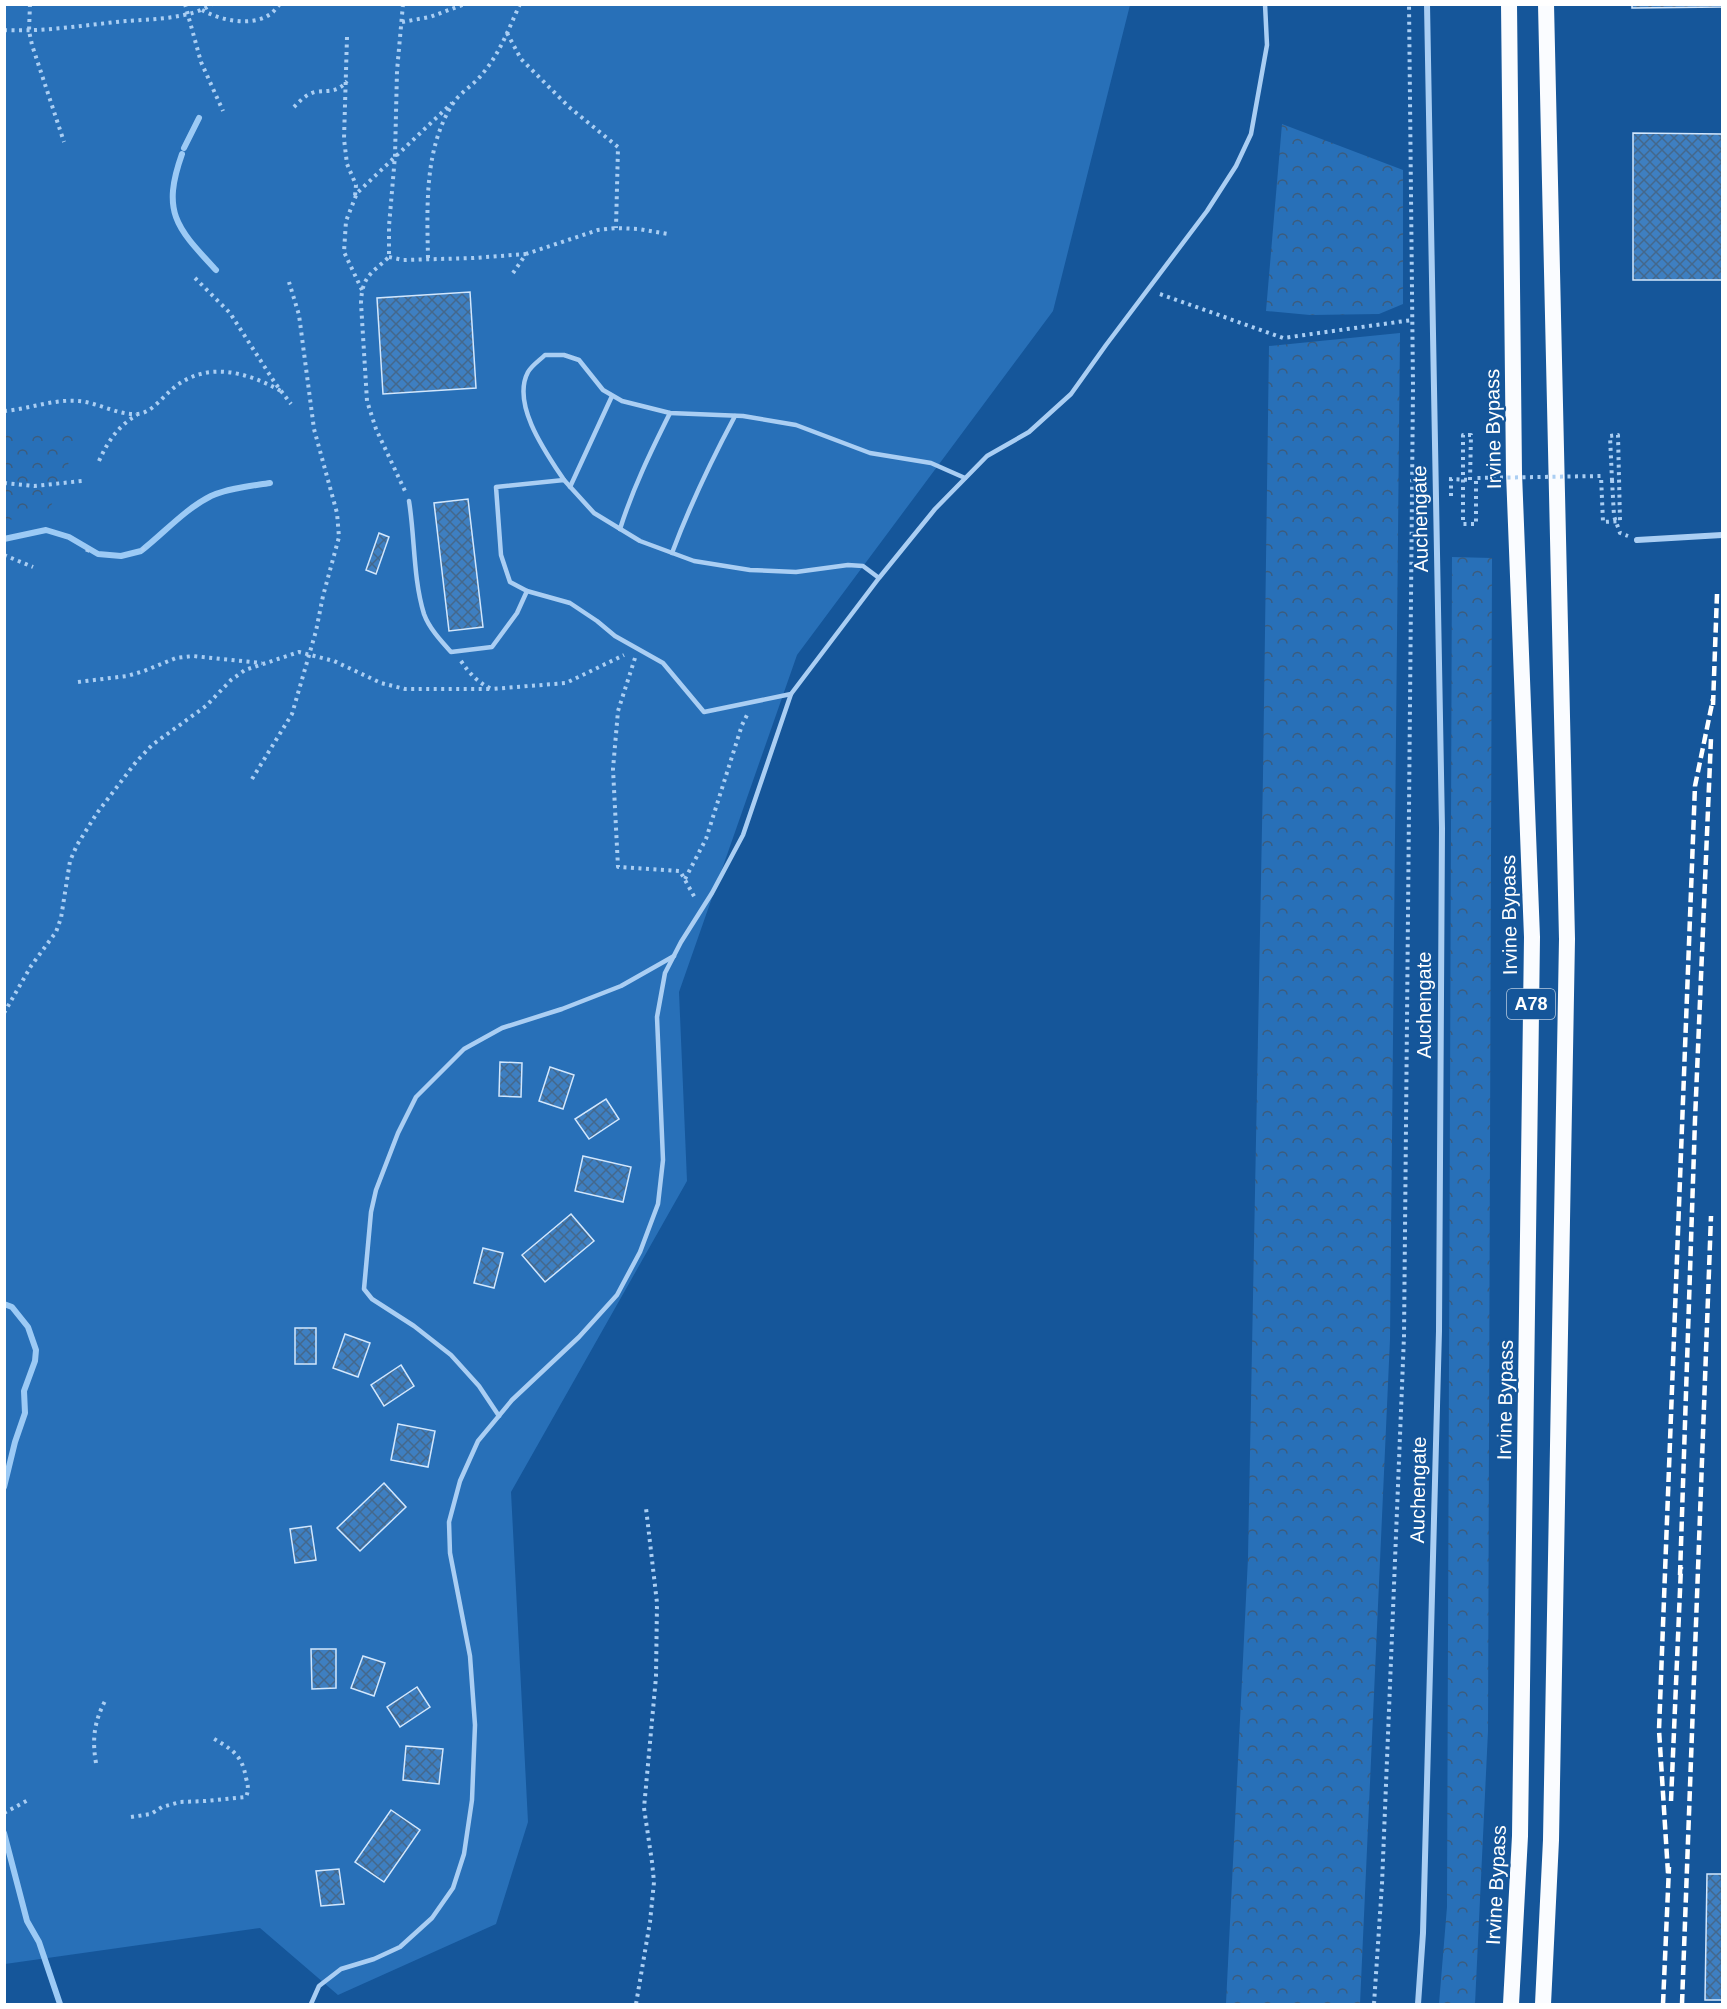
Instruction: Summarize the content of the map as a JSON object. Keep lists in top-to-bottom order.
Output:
{
  "streets": {
    "highway": ["Irvine Bypass", "A78"],
    "street": ["Auchengate"]
  }
}
